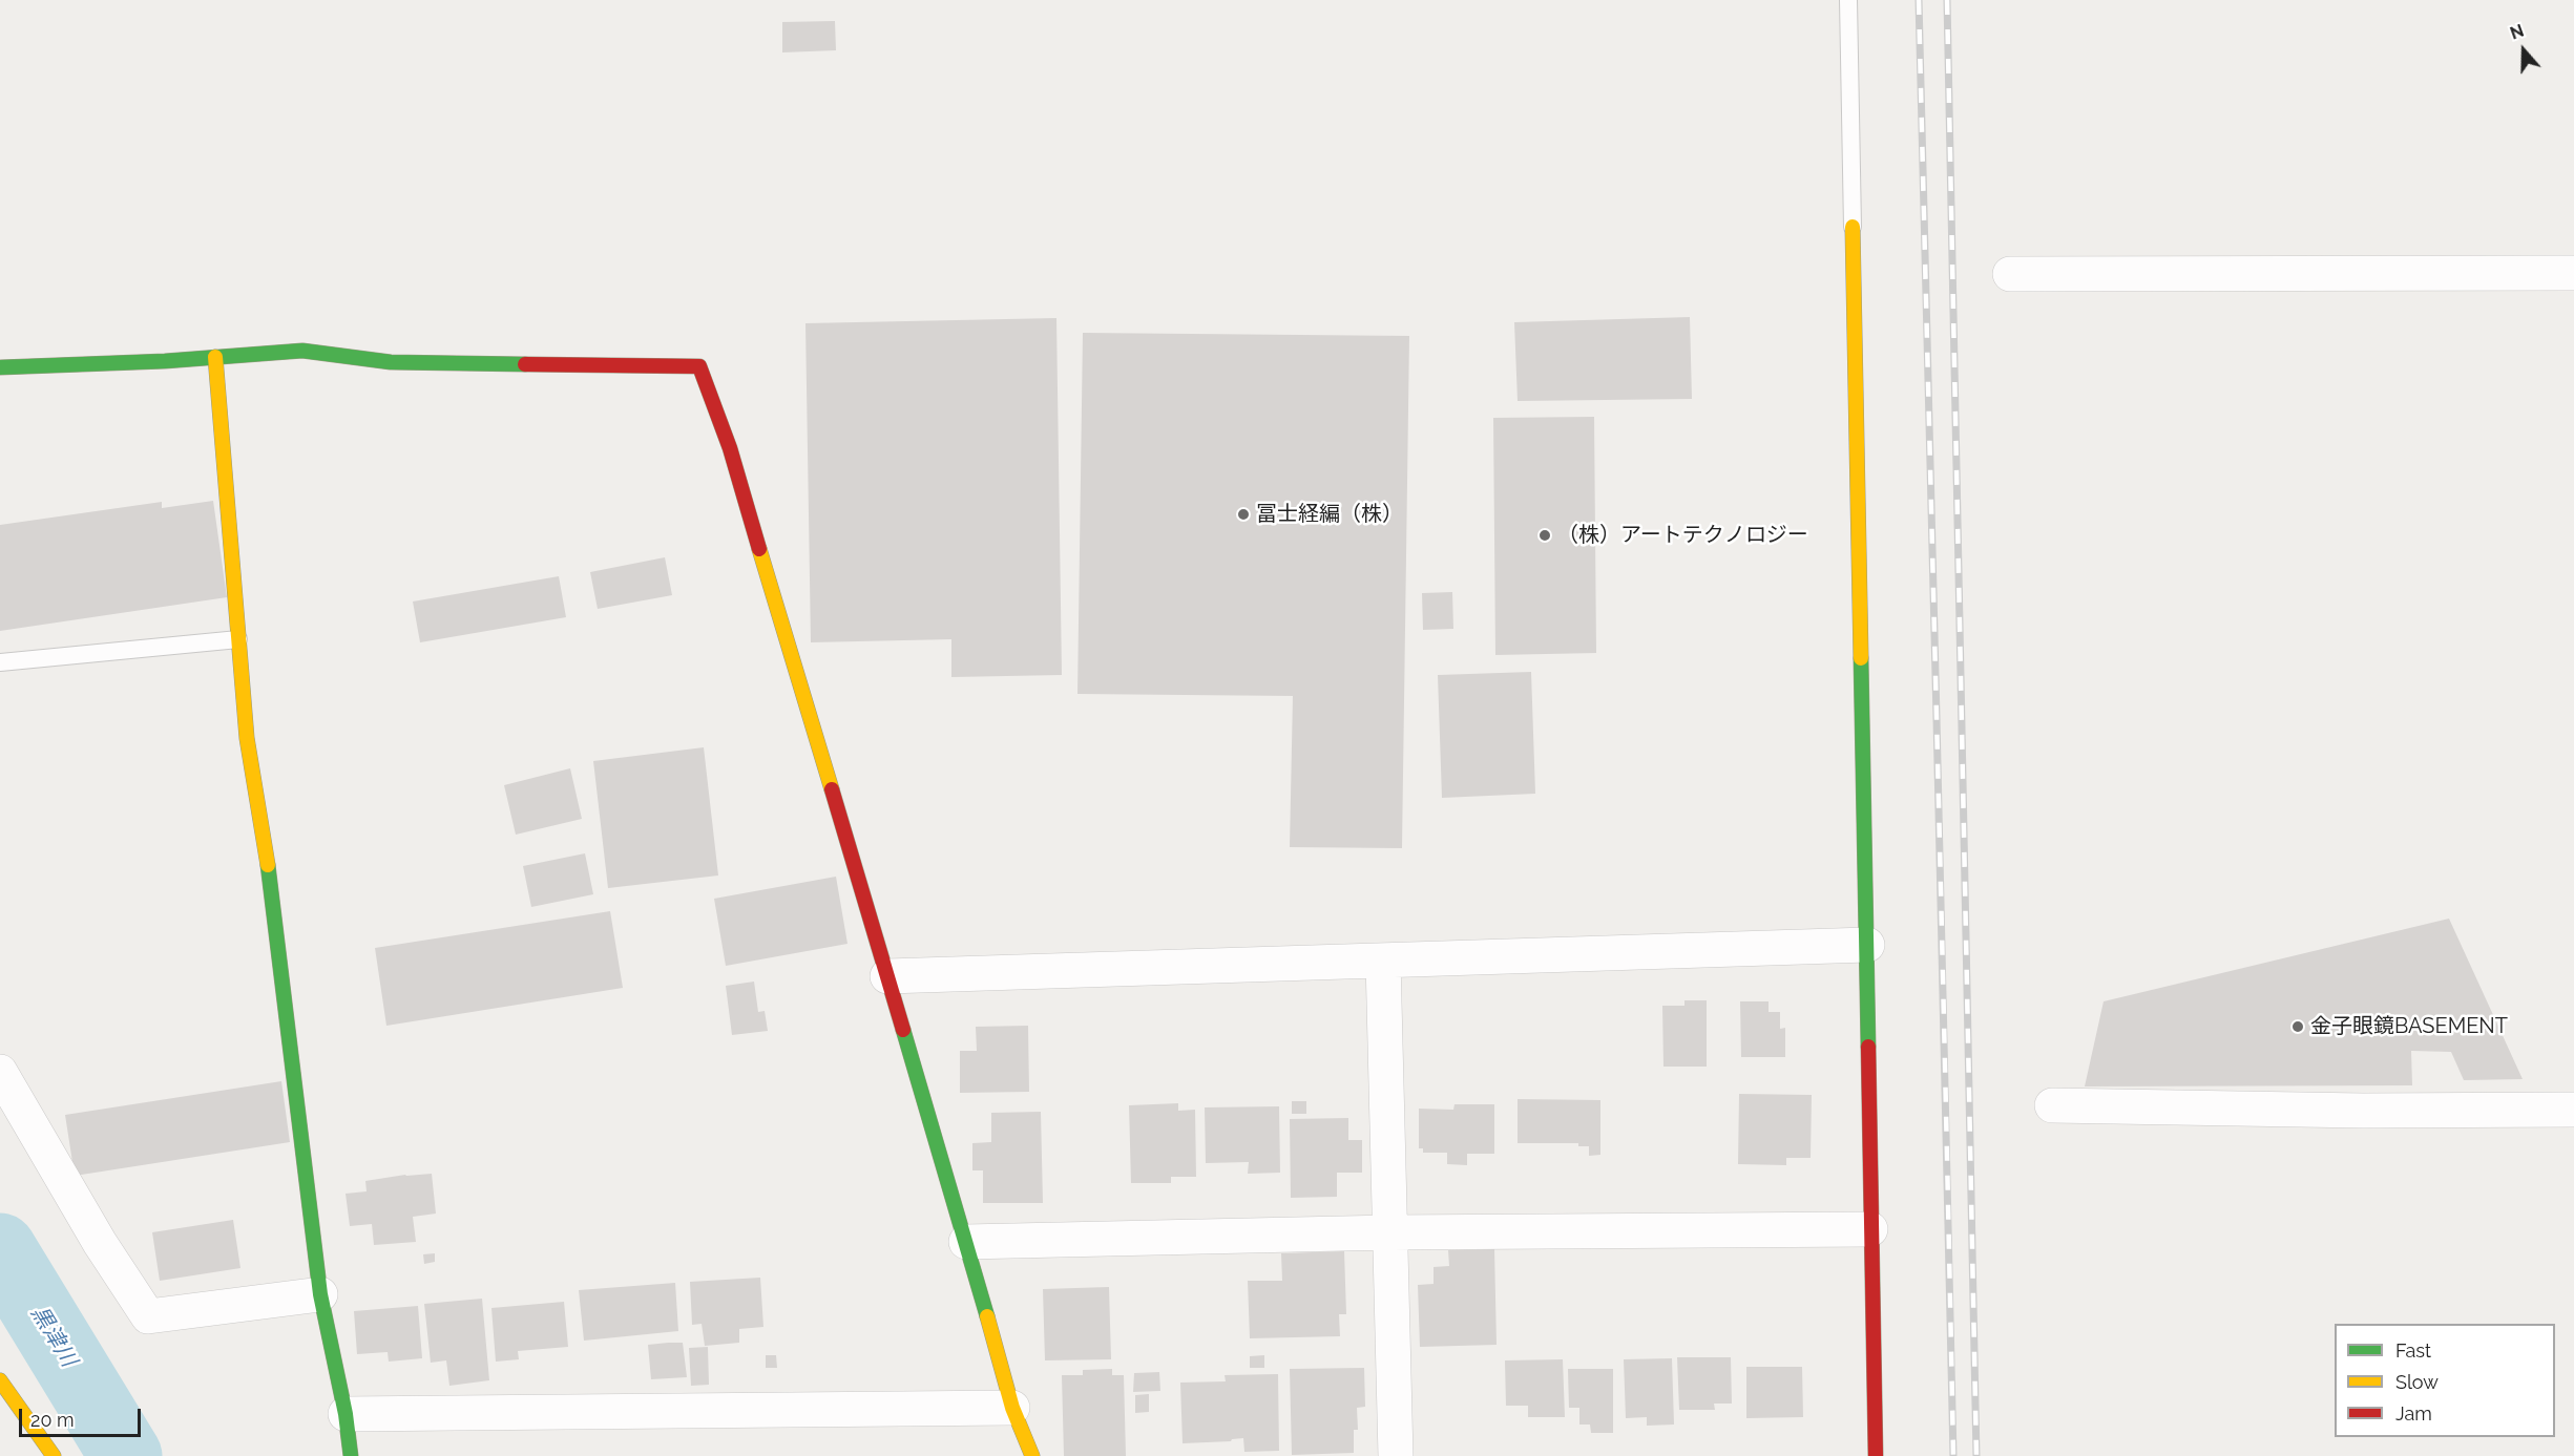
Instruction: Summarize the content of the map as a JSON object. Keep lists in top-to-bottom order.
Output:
{
  "water": ["黒津川"],
  "places": ["冨士経編（株）", "（株）アートテクノロジー", "金子眼鏡BASEMENT"],
  "legend": ["Fast", "Slow", "Jam"],
  "scale_bar": "20 m",
  "north": "top"
}
